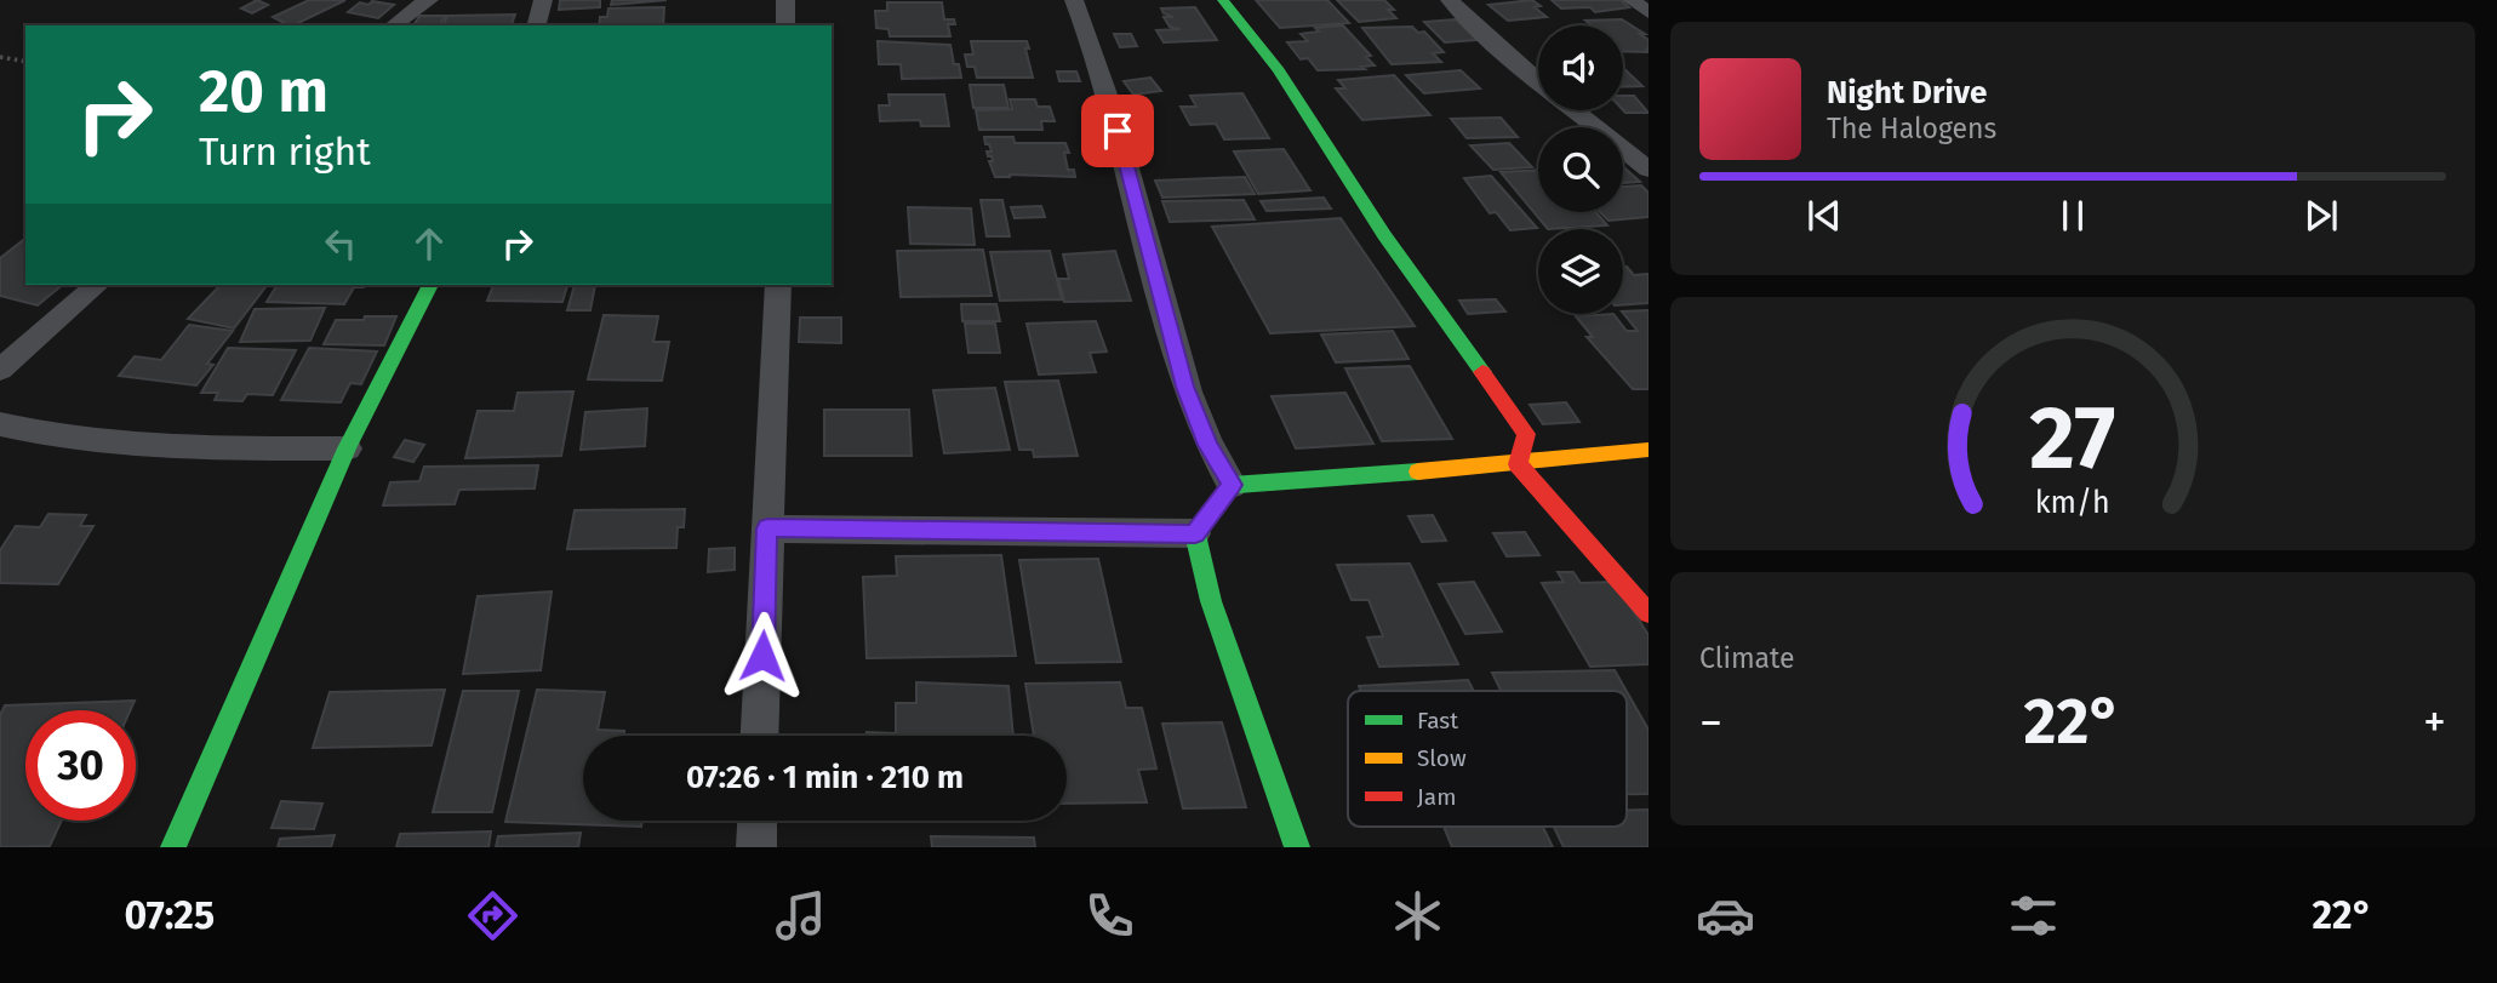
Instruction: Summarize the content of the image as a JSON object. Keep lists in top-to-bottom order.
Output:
{
  "legend": ["Fast", "Slow", "Jam"],
  "page": {
    "turn": ["20 m", "Turn right"],
    "song": ["Night Drive", "The Halogens"],
    "tile": "Climate",
    "heat": ["−", "22°", "+"],
    "limit": "30",
    "trip": "07:26 · 1 min · 210 m",
    "tabs": ["07:25", "22°"],
    "gauge": ["27", "km/h"]
  }
}
